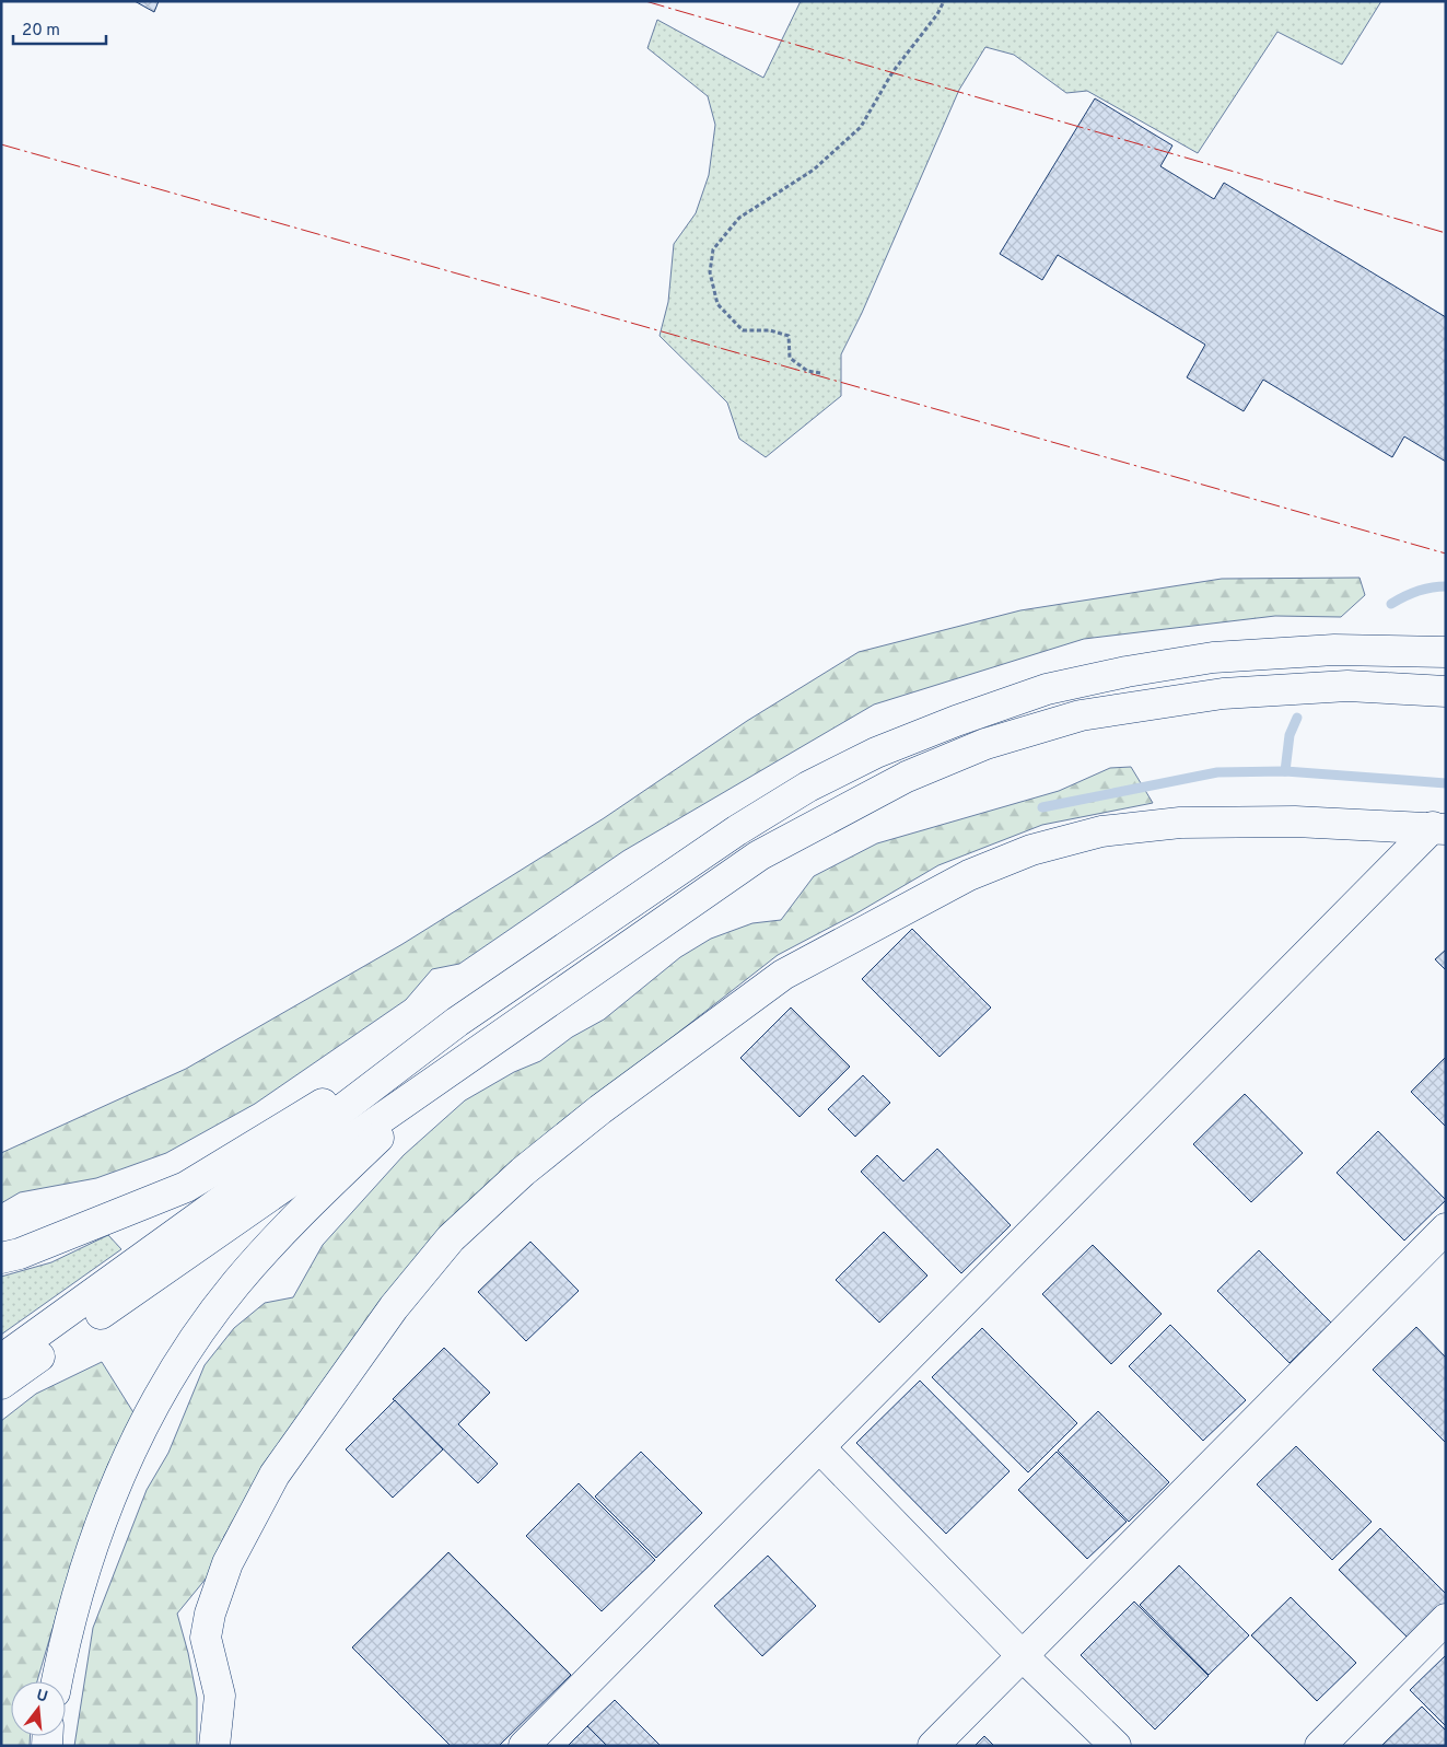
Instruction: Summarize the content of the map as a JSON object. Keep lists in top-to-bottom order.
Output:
{
  "scale_bar": "20 m",
  "north": "top"
}
